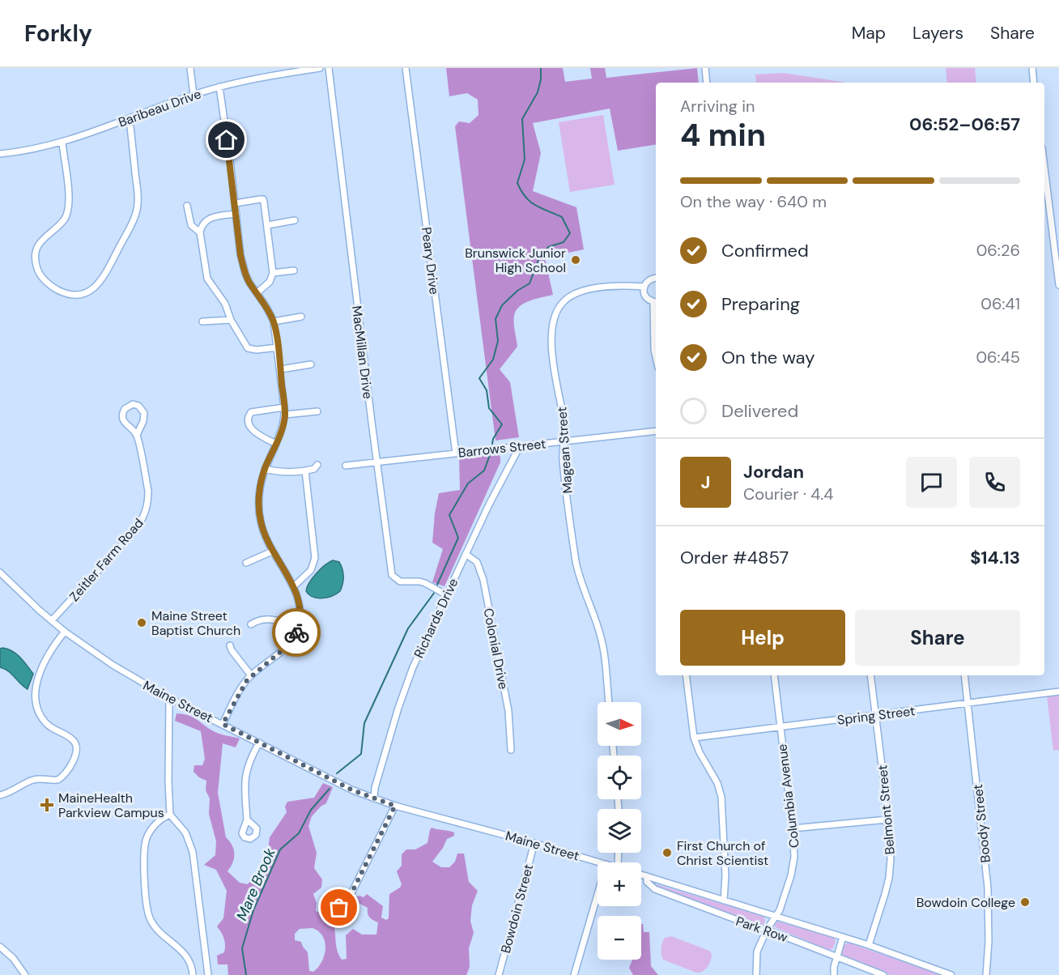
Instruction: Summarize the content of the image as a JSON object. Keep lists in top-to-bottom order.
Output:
{
  "streets": {
    "street": [
      "Baribeau Drive",
      "Peary Drive",
      "MacMillan Drive",
      "Barrows Street",
      "Magean Street",
      "Zeitler Farm Road",
      "Richards Drive",
      "Colonial Drive",
      "Maine Street",
      "Spring Street",
      "Columbia Avenue",
      "Belmont Street",
      "Boody Street",
      "Bowdoin Street",
      "Park Row"
    ]
  },
  "crossings": [
    ["Peary Drive", "Barrows Street"],
    ["MacMillan Drive", "Barrows Street"],
    ["MacMillan Drive", "Richards Drive"],
    ["Barrows Street", "Magean Street"],
    ["Barrows Street", "Richards Drive"],
    ["Zeitler Farm Road", "Maine Street"],
    ["Richards Drive", "Colonial Drive"],
    ["Richards Drive", "Maine Street"],
    ["Maine Street", "Bowdoin Street"],
    ["Spring Street", "Columbia Avenue"],
    ["Spring Street", "Belmont Street"],
    ["Spring Street", "Boody Street"],
    ["Columbia Avenue", "Park Row"]
  ],
  "water": ["Mare Brook"],
  "places": {
    "other": [
      "Brunswick Junior High School",
      "Maine Street Baptist Church",
      "First Church of Christ Scientist",
      "Bowdoin College"
    ],
    "health": ["MaineHealth Parkview Campus"]
  },
  "north": "right",
  "page": {
    "header": "Forkly",
    "nav": ["Map", "Layers", "Share"],
    "heading": ["4 min", "Arriving in", "06:52–06:57"],
    "panel": [
      "Jordan",
      "Courier · 4.4",
      "Order #4857",
      "$14.13"
    ],
    "bar": "On the way · 640 m",
    "list": [
      ["Confirmed", "06:26"],
      ["Preparing", "06:41"],
      ["On the way", "06:45"],
      "Delivered"
    ],
    "round": "J",
    "buttons": ["Help", "Share"],
    "map_buttons": ["+", "−"]
  }
}
